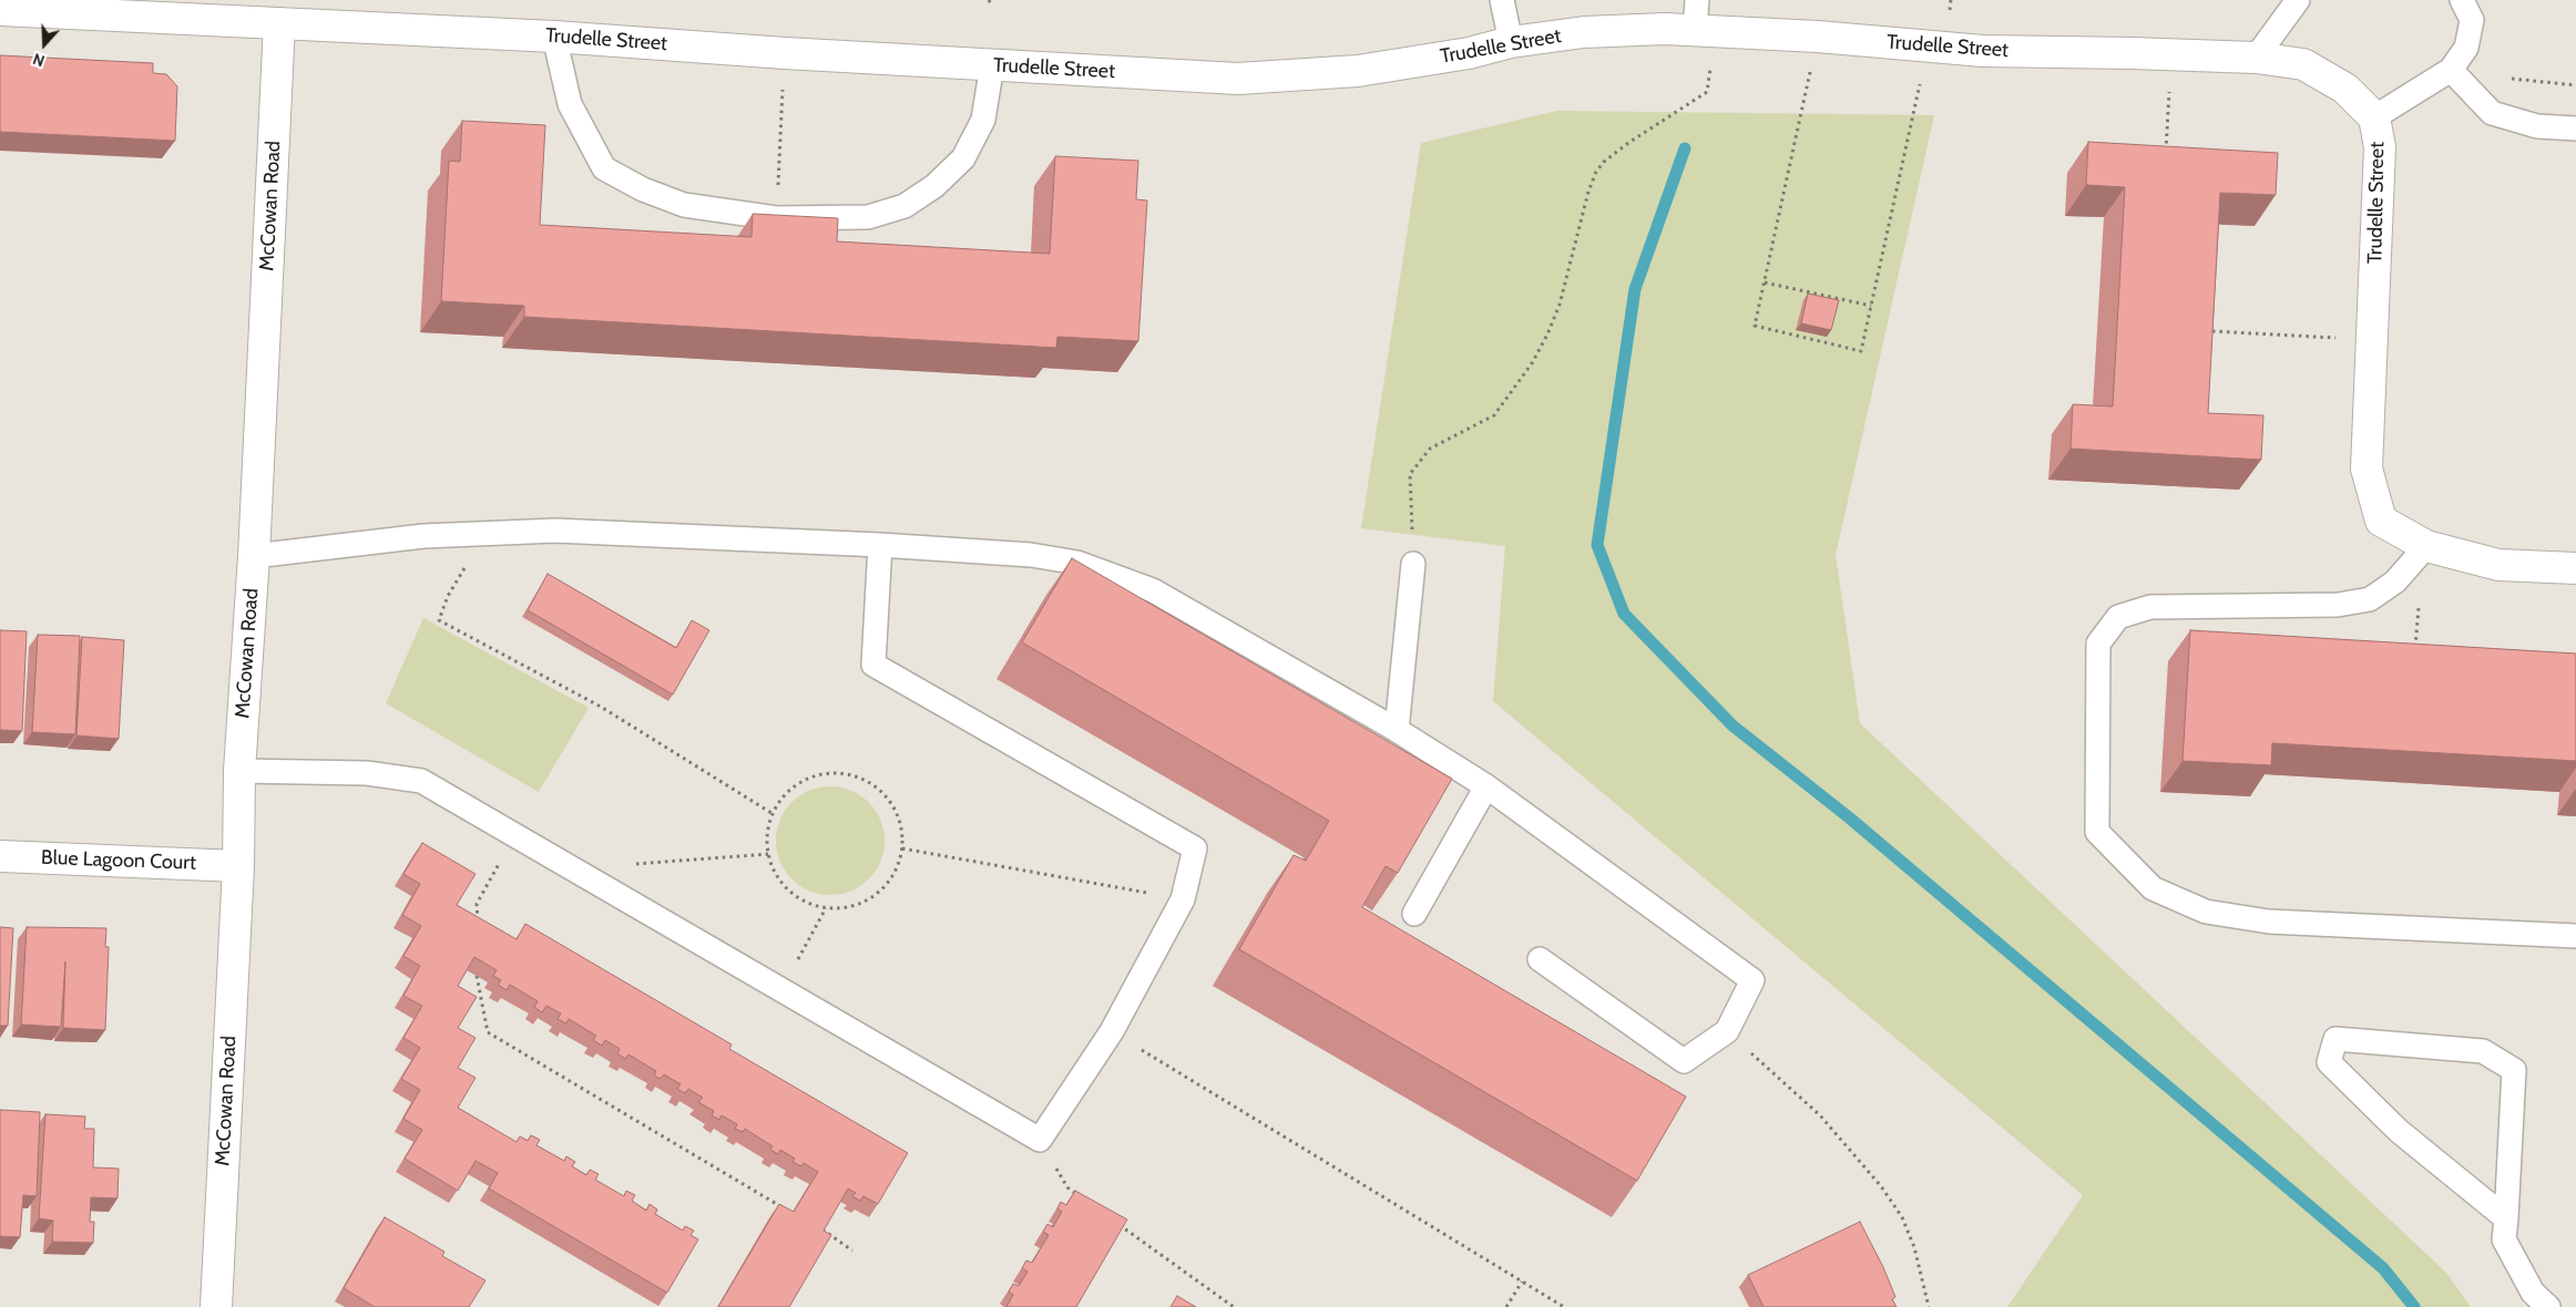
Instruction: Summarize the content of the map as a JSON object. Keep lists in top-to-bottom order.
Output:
{
  "streets": {
    "street": ["Trudelle Street", "McCowan Road", "Blue Lagoon Court"]
  },
  "crossings": [
    ["Trudelle Street", "McCowan Road"],
    ["McCowan Road", "Blue Lagoon Court"]
  ],
  "north": "bottom"
}
